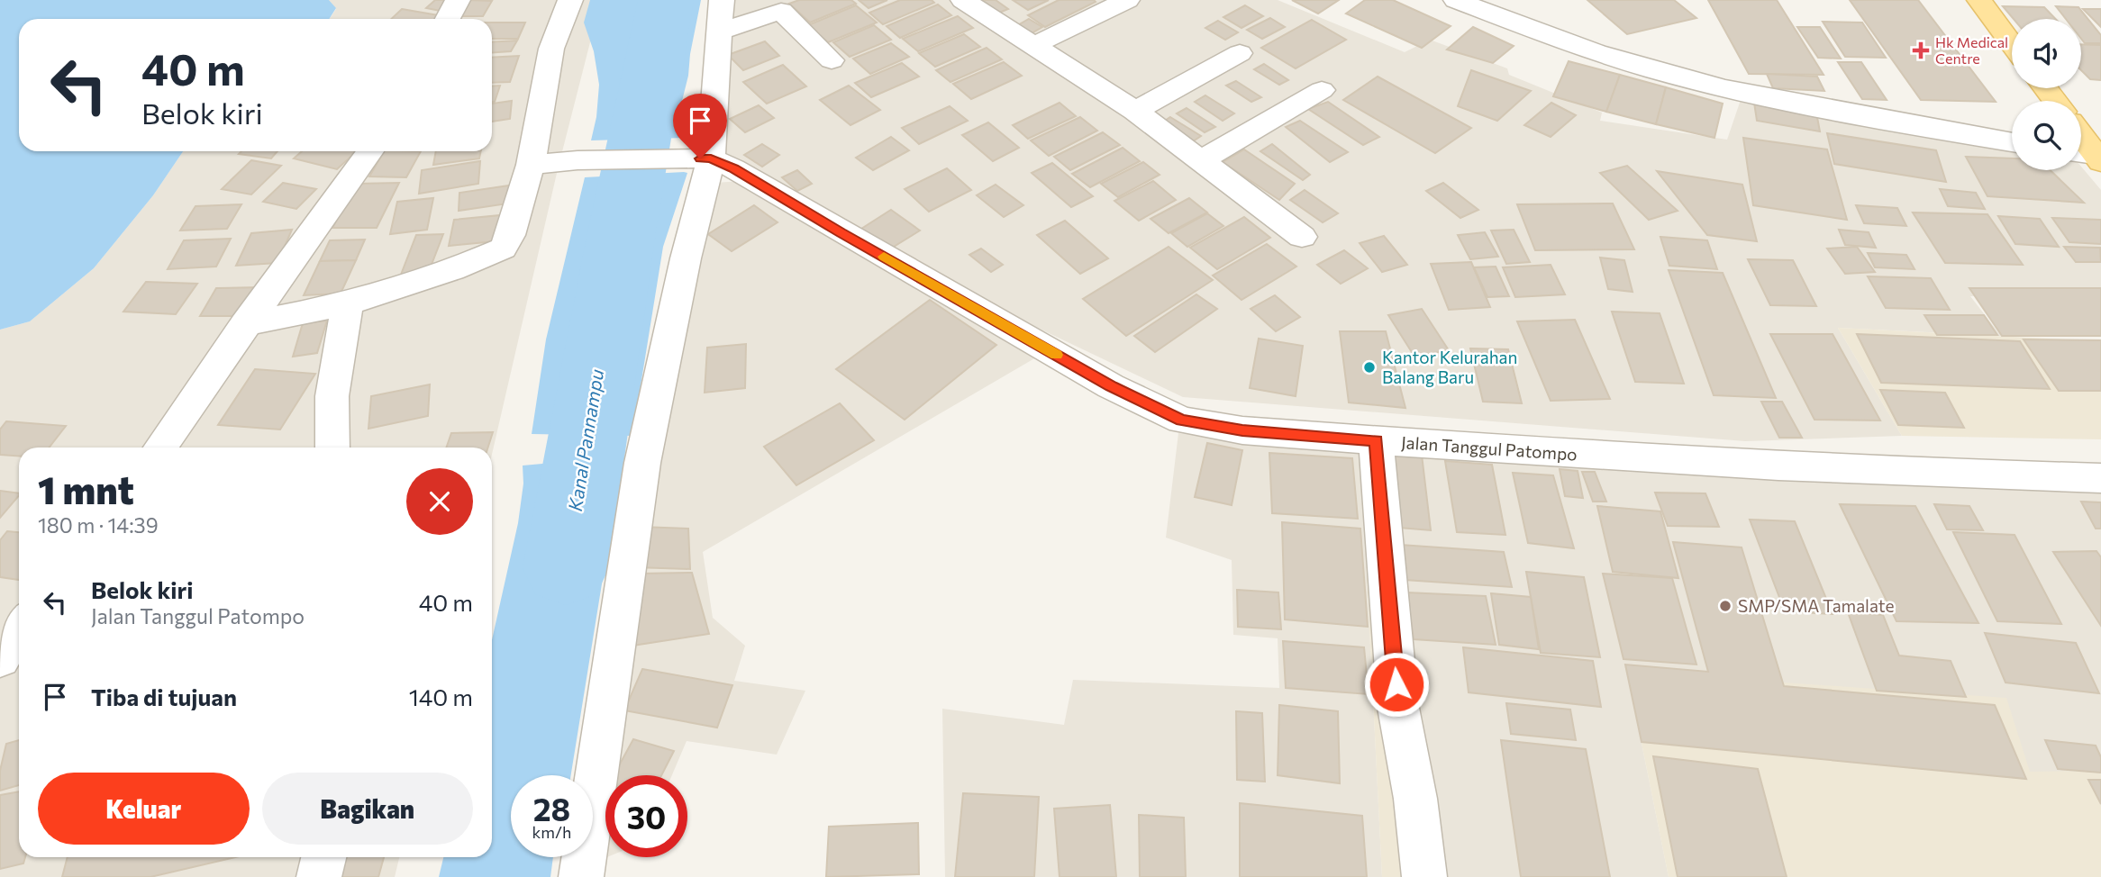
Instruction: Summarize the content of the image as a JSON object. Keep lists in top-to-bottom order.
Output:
{
  "streets": {
    "street": ["Jalan Tanggul Patompo"]
  },
  "water": ["Kanal Pannampu"],
  "places": {
    "health": ["Hk Medical Centre"],
    "other": ["Kantor Kelurahan Balang Baru", "SMP/SMA Tamalate"]
  },
  "page": {
    "turn": ["40 m", "Belok kiri"],
    "heading": ["1 mnt", "180 m · 14:39"],
    "list": [
      {
        "name": "Belok kiri",
        "note": "Jalan Tanggul Patompo",
        "value": "40 m"
      },
      {
        "name": "Tiba di tujuan",
        "value": "140 m"
      }
    ],
    "buttons": ["Keluar", "Bagikan"],
    "speed": "28 km/h",
    "limit": "30"
  }
}
